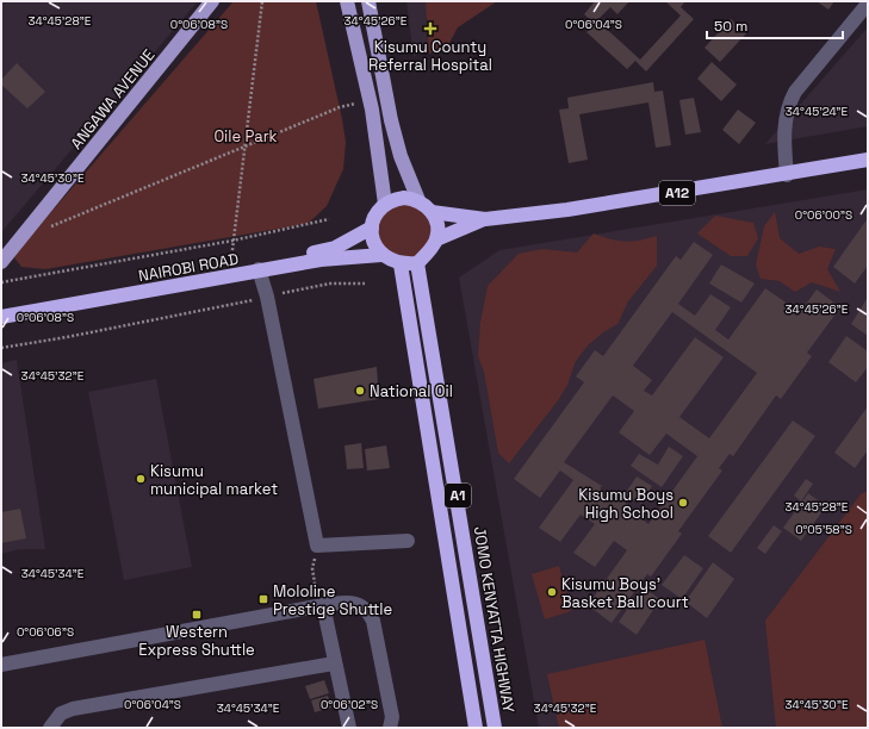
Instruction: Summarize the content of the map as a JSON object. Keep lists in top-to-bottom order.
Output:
{
  "streets": {
    "highway": [
      "A12",
      "NAIROBI ROAD",
      "A1",
      "JOMO KENYATTA HIGHWAY"
    ],
    "main road": ["ANGAWA AVENUE"]
  },
  "crossings": [
    ["NAIROBI ROAD", "A1"],
    ["NAIROBI ROAD", "JOMO KENYATTA HIGHWAY"],
    ["A1", "JOMO KENYATTA HIGHWAY"]
  ],
  "parks": ["Oile Park"],
  "places": {
    "health": ["Kisumu County Referral Hospital"],
    "other": [
      "National Oil",
      "Kisumu municipal market",
      "Kisumu Boys High School",
      "Kisumu Boys' Basket Ball court"
    ],
    "transit": ["Mololine Prestige Shuttle", "Western Express Shuttle"]
  },
  "scale_bar": "50 m",
  "coordinates": [
    "34°45'28\"E",
    "34°45'26\"E",
    "0°06'08\"S",
    "0°06'04\"S",
    "34°45'24\"E",
    "34°45'30\"E",
    "0°06'00\"S",
    "34°45'32\"E",
    "0°05'58\"S",
    "34°45'34\"E",
    "0°06'06\"S",
    "0°06'02\"S"
  ]
}
